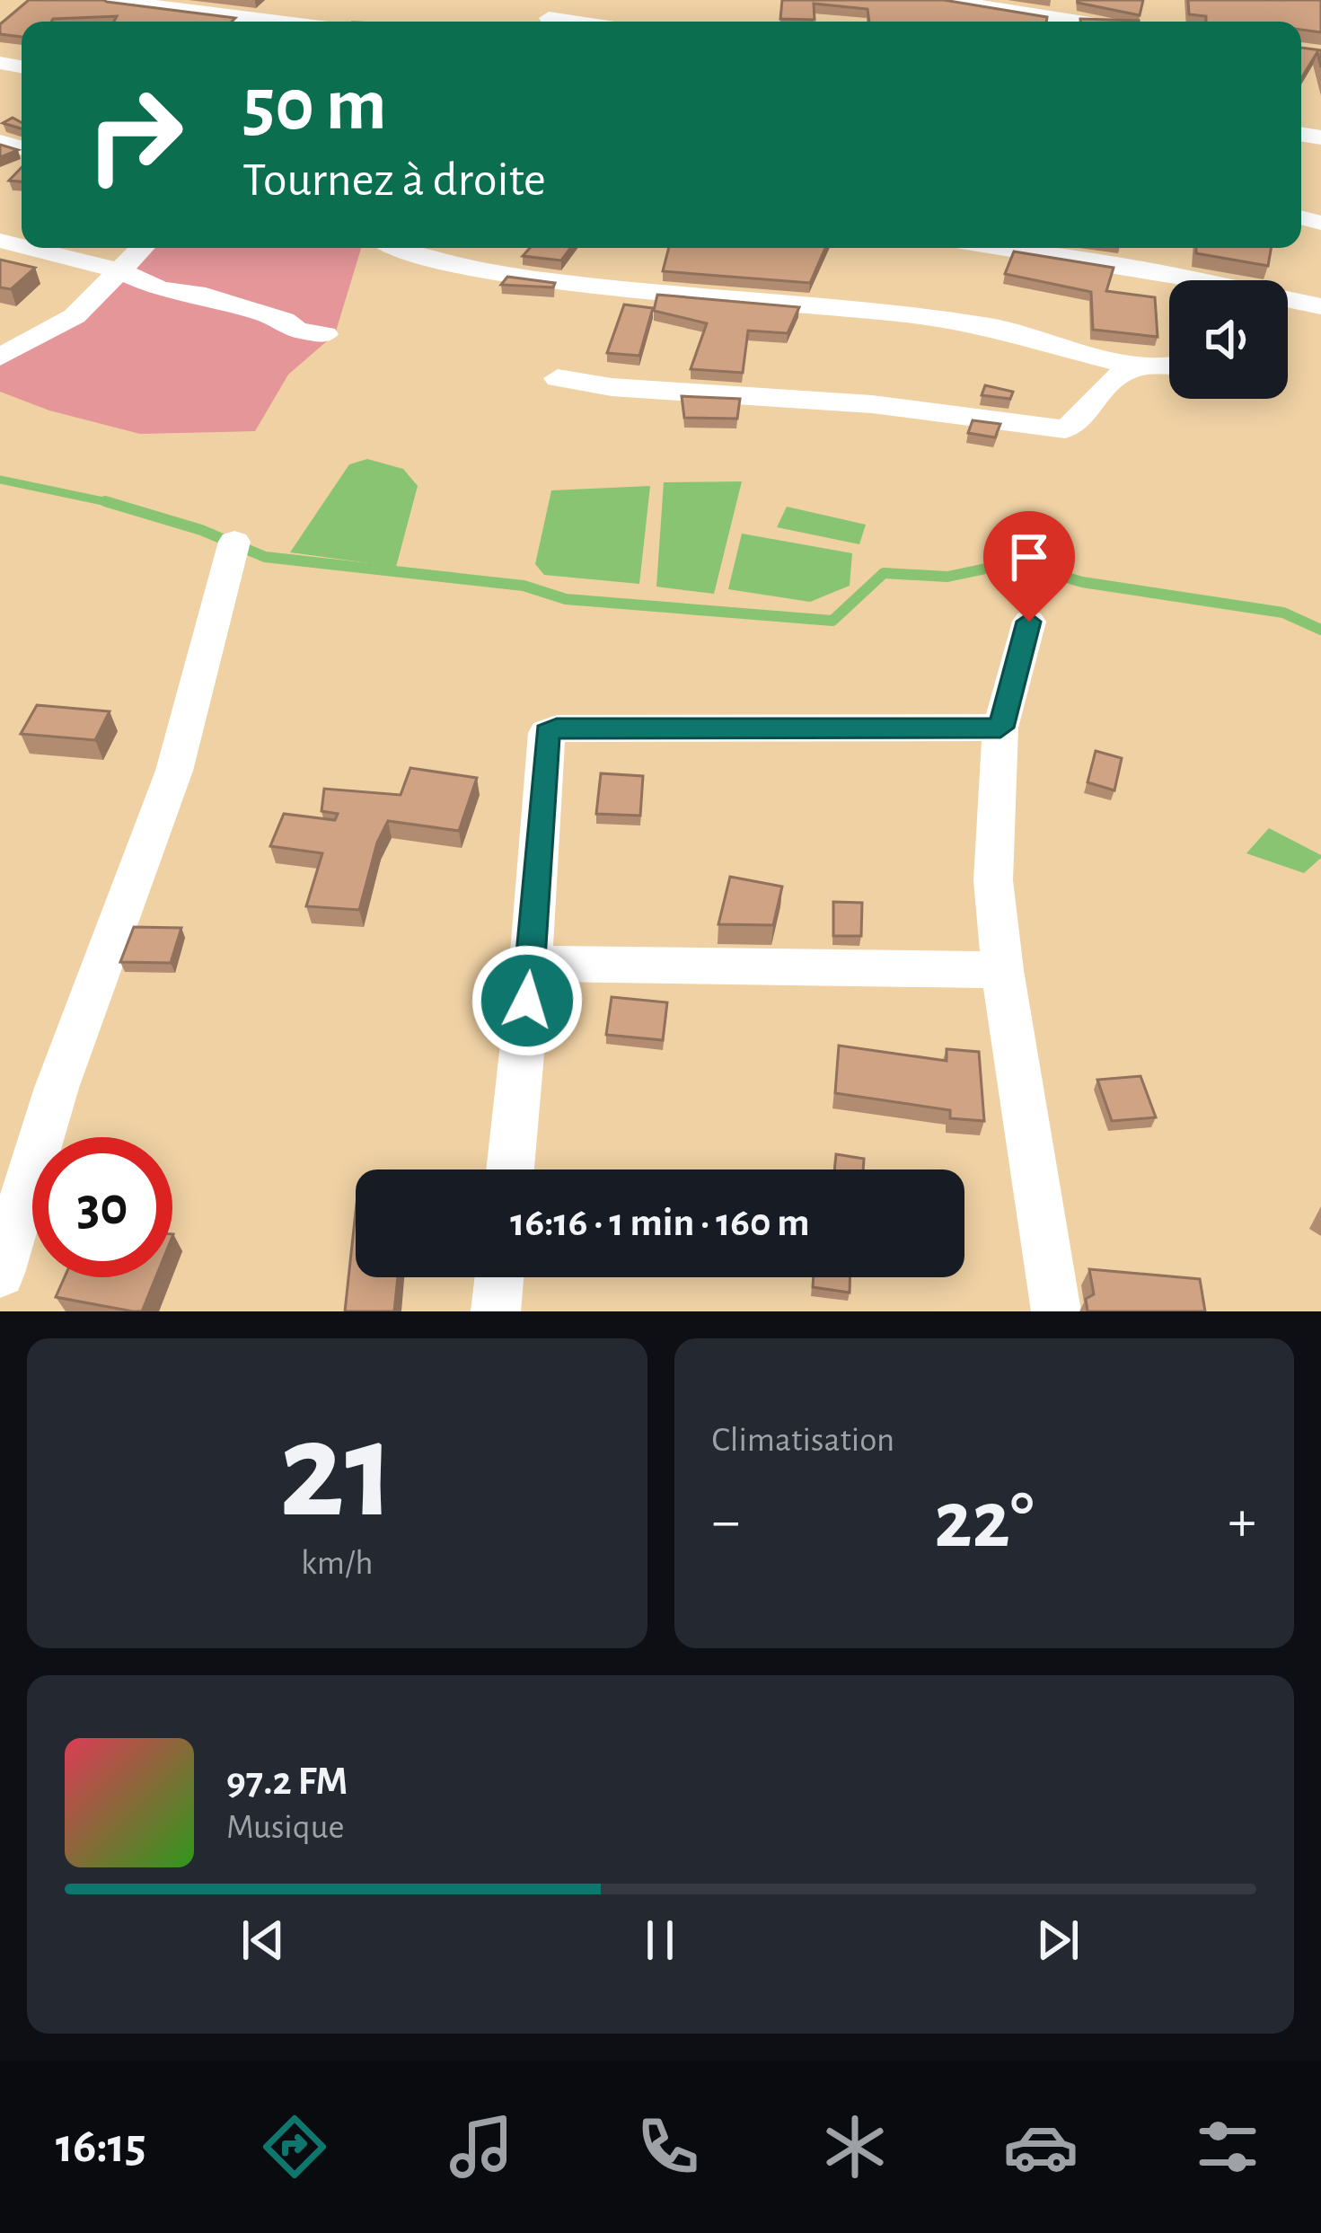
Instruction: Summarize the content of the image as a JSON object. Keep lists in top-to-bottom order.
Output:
{
  "page": {
    "turn": ["50 m", "Tournez à droite"],
    "limit": "30",
    "trip": "16:16 · 1 min · 160 m",
    "tile": [
      ["21", "km/h"],
      "Climatisation"
    ],
    "heat": ["−", "22°", "+"],
    "song": ["97.2 FM", "Musique"],
    "tabs": "16:15"
  }
}
